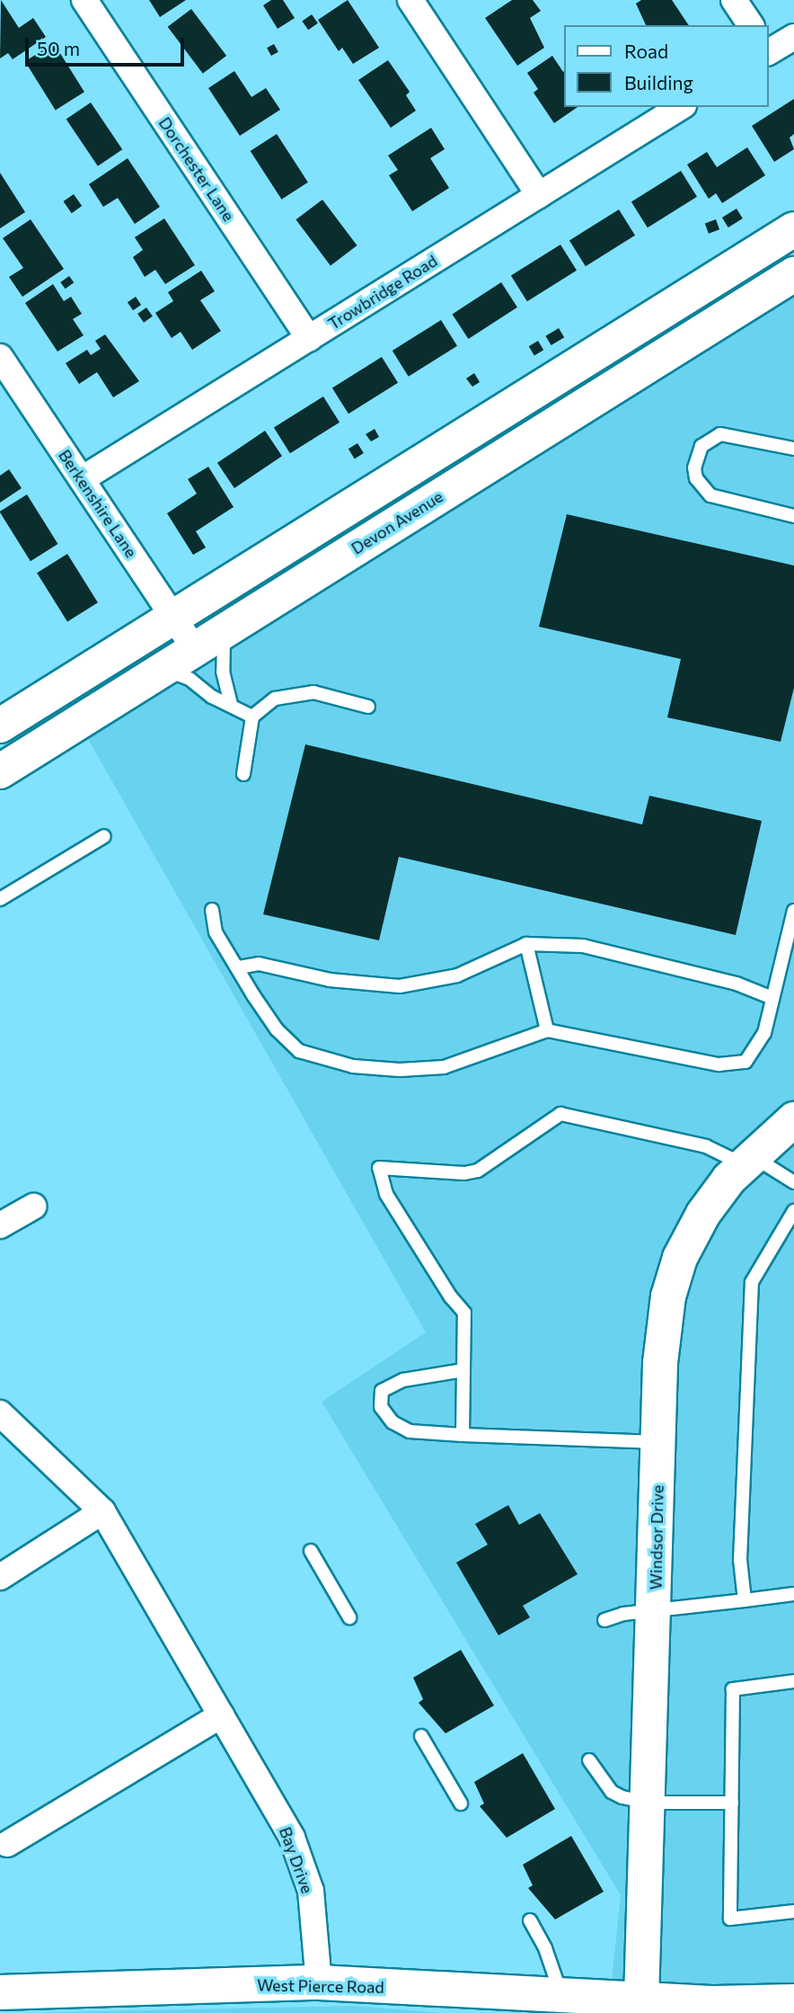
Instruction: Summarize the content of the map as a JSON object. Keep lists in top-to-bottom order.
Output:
{
  "streets": {
    "main road": ["Devon Avenue", "Windsor Drive", "West Pierce Road"],
    "street": [
      "Dorchester Lane",
      "Trowbridge Road",
      "Berkenshire Lane",
      "Bay Drive"
    ]
  },
  "crossings": [
    ["Dorchester Lane", "Trowbridge Road"],
    ["Trowbridge Road", "Berkenshire Lane"],
    ["Berkenshire Lane", "Devon Avenue"],
    ["Windsor Drive", "West Pierce Road"],
    ["Bay Drive", "West Pierce Road"]
  ],
  "legend": ["Road", "Building"],
  "scale_bar": "50 m"
}
